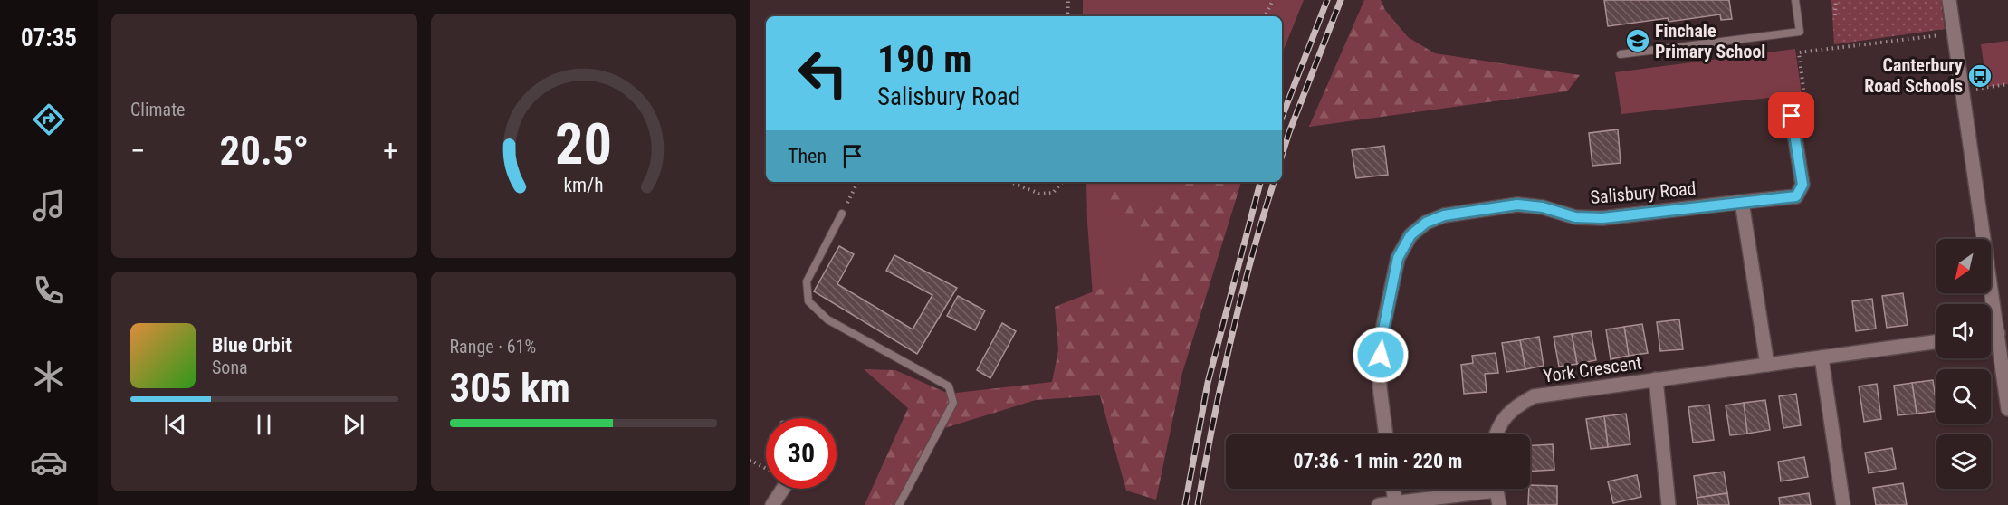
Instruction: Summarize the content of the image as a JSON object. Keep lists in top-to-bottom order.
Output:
{
  "streets": {
    "street": ["Salisbury Road", "York Crescent"]
  },
  "places": {
    "school or university": ["Finchale Primary School"],
    "bus stop": ["Canterbury Road Schools"]
  },
  "north": "bottom left",
  "page": {
    "tabs": "07:35",
    "tile": [
      "Climate",
      ["Range · 61%", "305 km"]
    ],
    "turn": ["190 m", "Salisbury Road"],
    "heat": ["−", "20.5°", "+"],
    "then": "Then",
    "song": ["Blue Orbit", "Sona"],
    "limit": "30",
    "trip": "07:36 · 1 min · 220 m",
    "gauge": ["20", "km/h"]
  }
}
